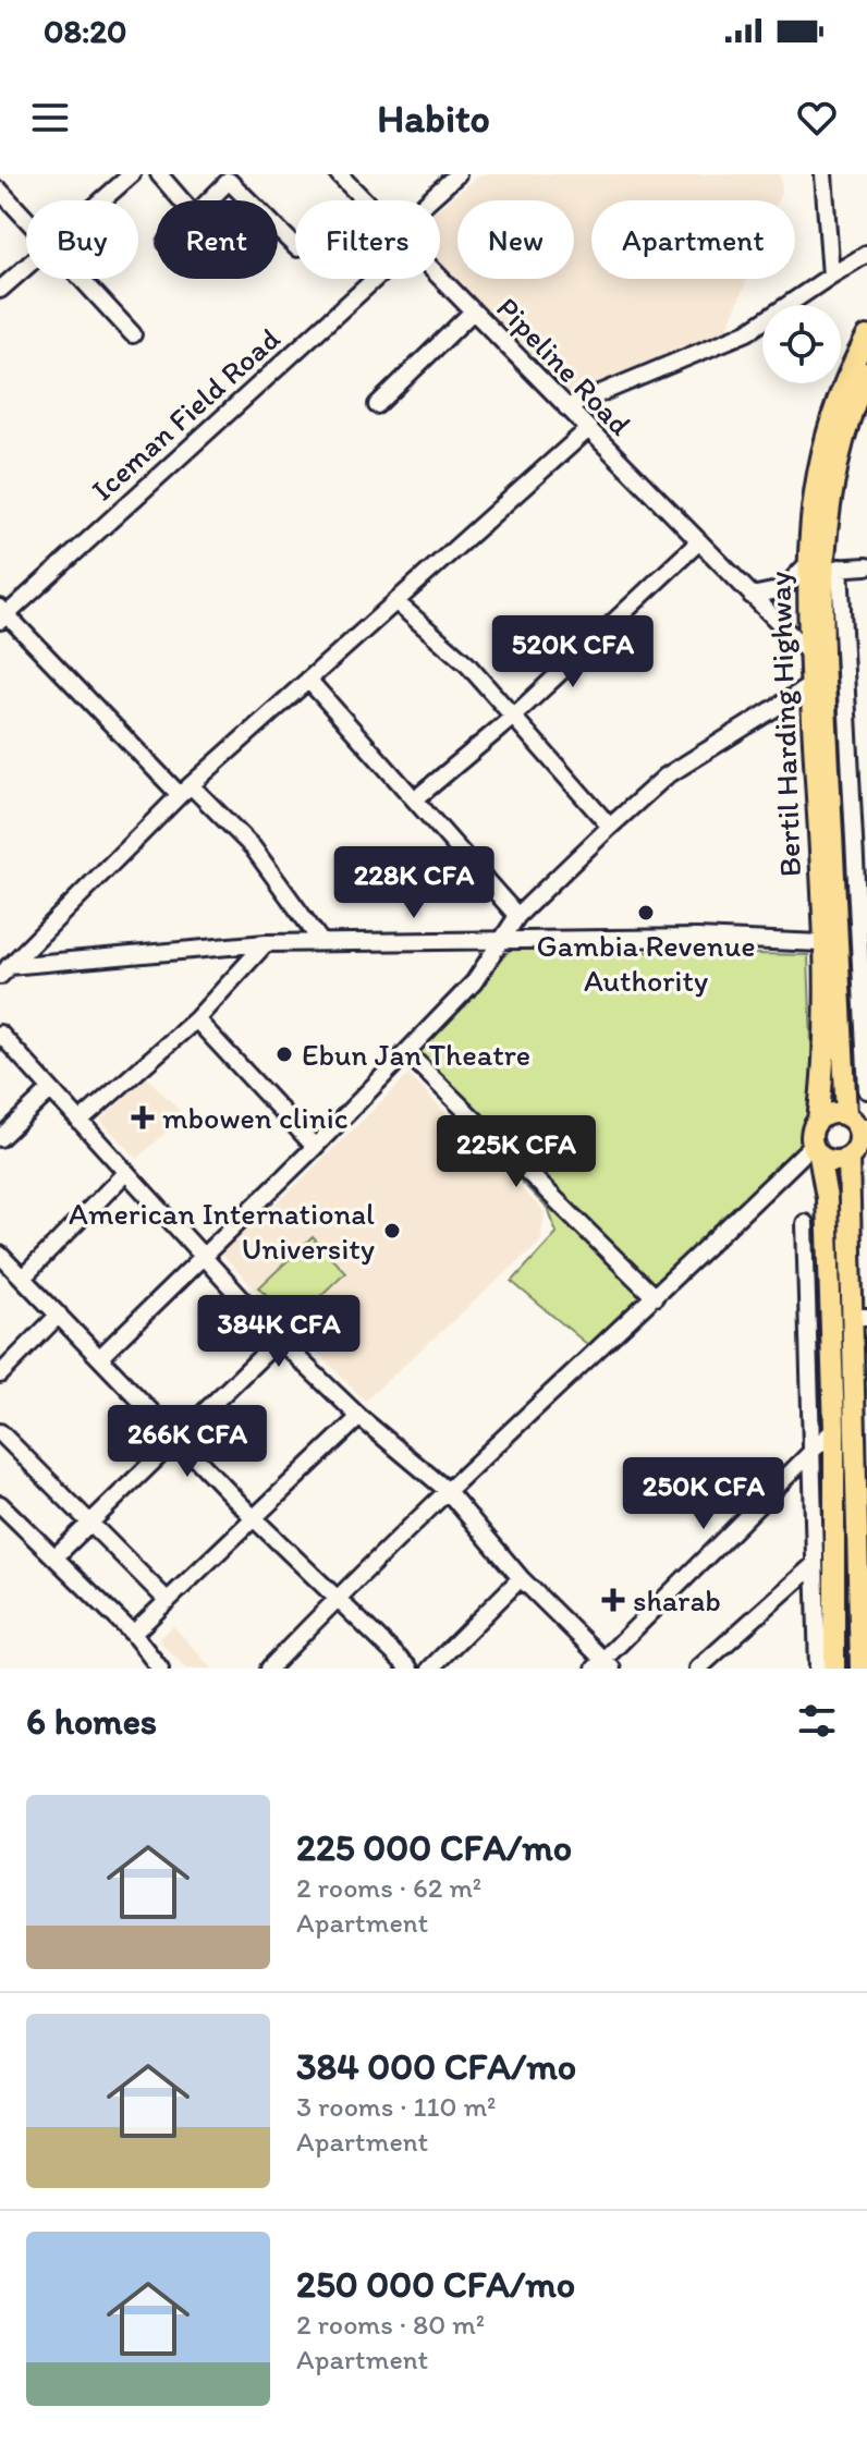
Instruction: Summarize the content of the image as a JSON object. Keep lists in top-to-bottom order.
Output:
{
  "streets": {
    "main road": ["Bertil Harding Highway"],
    "street": ["Pipeline Road", "Iceman Field Road"]
  },
  "crossings": [
    ["Pipeline Road", "Bertil Harding Highway"]
  ],
  "places": {
    "other": ["Gambia Revenue Authority", "Ebun Jan Theatre", "American International University"],
    "health": ["mbowen clinic", "sharab"]
  },
  "page": {
    "status": "08:20",
    "header": "Habito",
    "chip": [
      "Buy",
      "Rent",
      "Filters",
      "New",
      "Apartment"
    ],
    "price": [
      "520K CFA",
      "228K CFA",
      "225K CFA",
      "384K CFA",
      "266K CFA",
      "250K CFA"
    ],
    "heading": "6 homes",
    "list": [
      {
        "name": "225 000 CFA/mo",
        "note": "2 rooms · 62 m² · Apartment"
      },
      {
        "name": "384 000 CFA/mo",
        "note": "3 rooms · 110 m² · Apartment"
      },
      {
        "name": "250 000 CFA/mo",
        "note": "2 rooms · 80 m² · Apartment"
      }
    ]
  }
}
